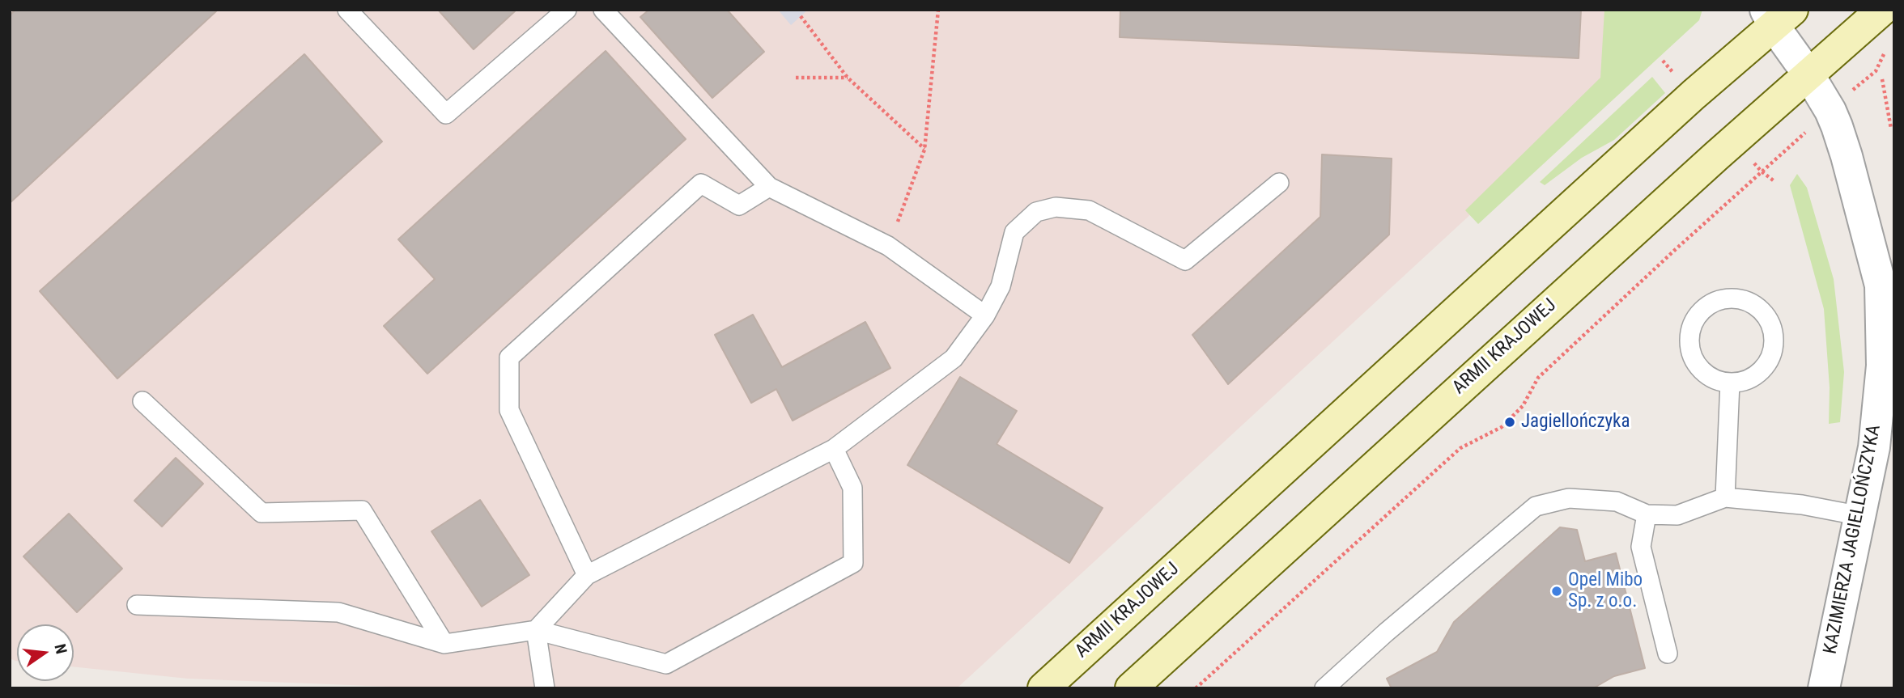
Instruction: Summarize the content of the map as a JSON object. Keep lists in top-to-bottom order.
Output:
{
  "streets": {
    "main road": ["ARMII KRAJOWEJ"],
    "street": ["KAZIMIERZA JAGIELLOŃCZYKA"]
  },
  "crossings": [
    ["ARMII KRAJOWEJ", "KAZIMIERZA JAGIELLOŃCZYKA"]
  ],
  "places": ["Jagiellończyka", "Opel Mibo Sp. z o.o."],
  "north": "right"
}
